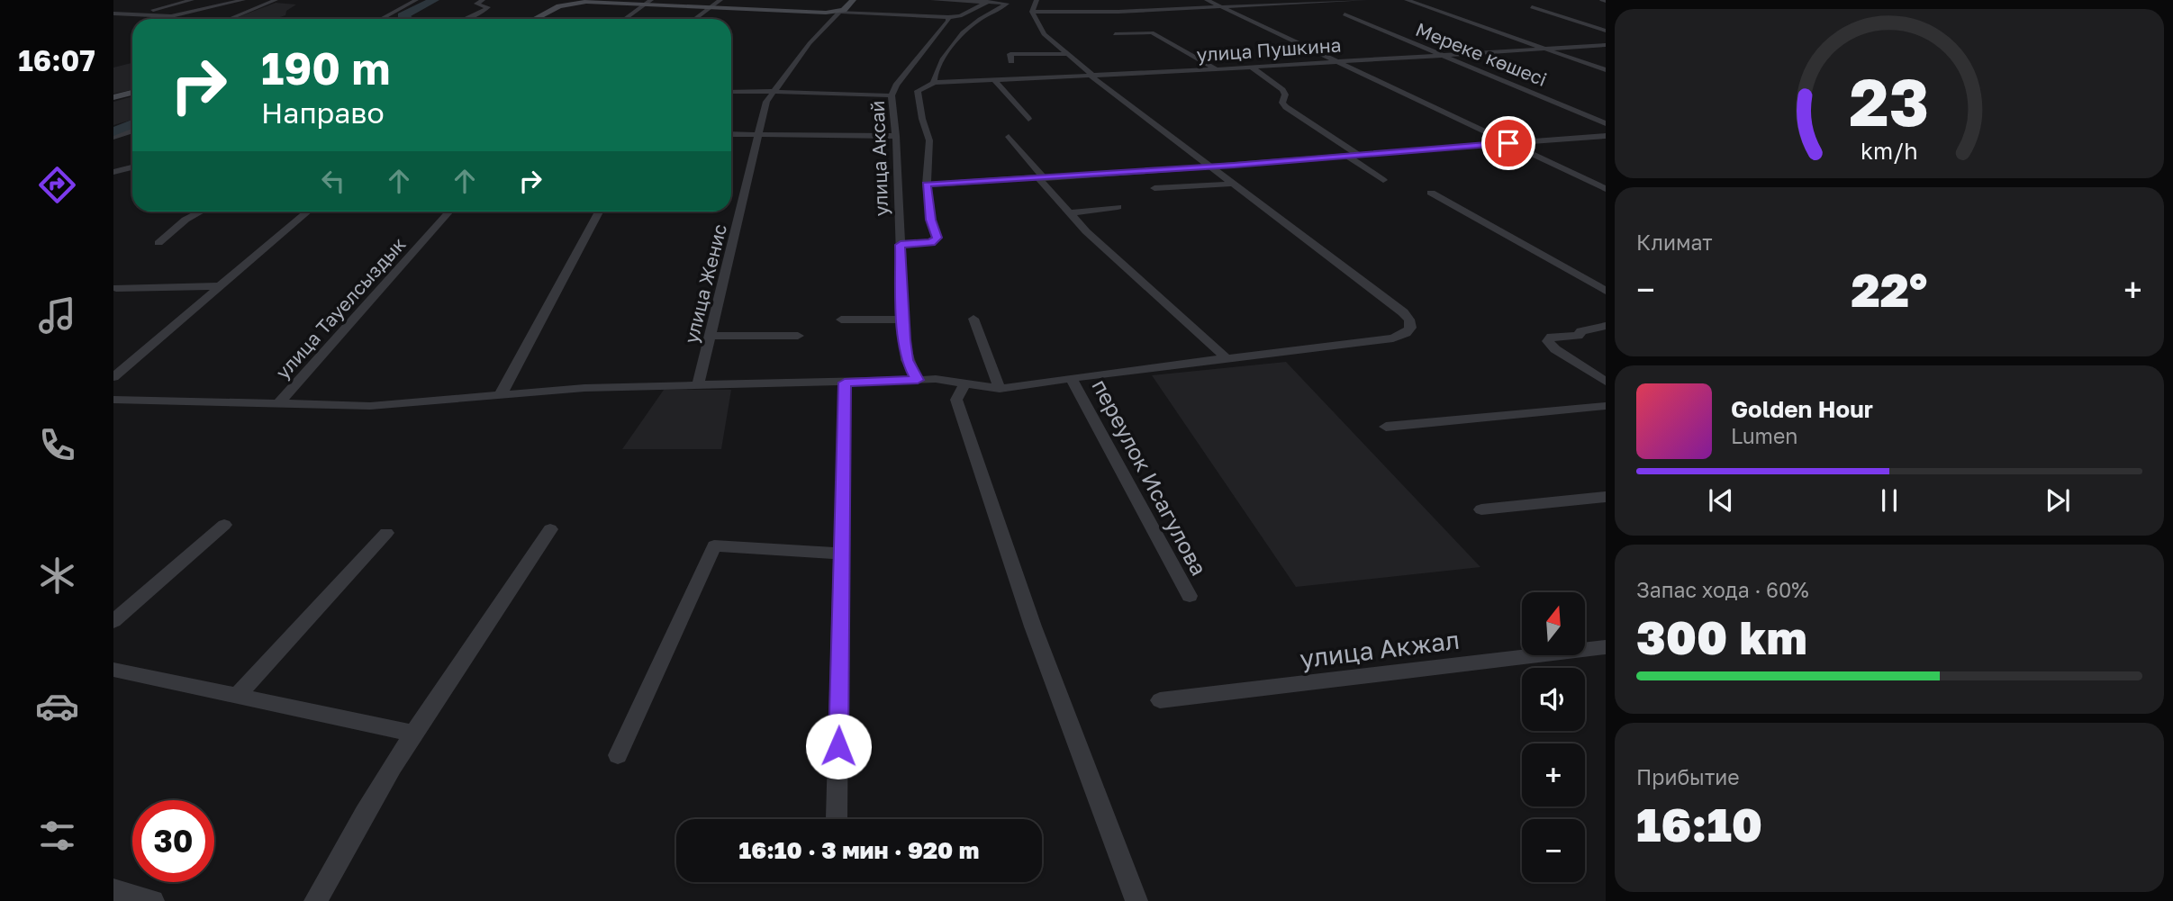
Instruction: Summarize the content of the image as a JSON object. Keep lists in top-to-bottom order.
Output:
{
  "streets": {
    "main road": ["улица Женис"],
    "street": [
      "улица Пушкина",
      "Мереке көшесі",
      "улица Аксай",
      "улица Тауелсыздык",
      "переулок Исагулова",
      "улица Акжал"
    ]
  },
  "crossings": [
    ["улица Пушкина", "Мереке көшесі"],
    ["улица Пушкина", "улица Аксай"]
  ],
  "north": "top",
  "page": {
    "tabs": "16:07",
    "turn": ["190 m", "Направо"],
    "tile": [
      "Климат",
      ["Запас хода · 60%", "300 km"],
      ["Прибытие", "16:10"]
    ],
    "heat": ["−", "22°", "+"],
    "song": ["Golden Hour", "Lumen"],
    "map_buttons": ["+", "−"],
    "limit": "30",
    "trip": "16:10 · 3 мин · 920 m",
    "gauge": ["23", "km/h"]
  }
}
